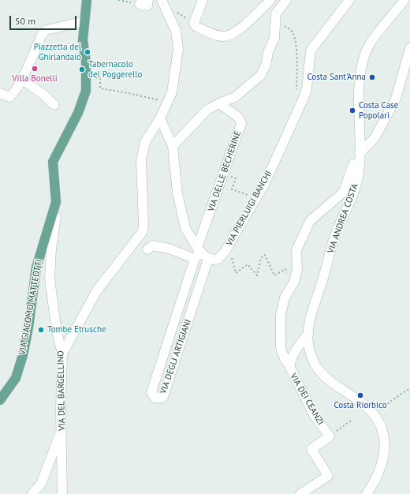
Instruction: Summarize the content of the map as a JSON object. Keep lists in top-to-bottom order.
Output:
{
  "streets": {
    "main road": ["VIA GIACOMO MATTEOTTI"],
    "street": [
      "VIA DELLE BECHERINE",
      "VIA PIERLUIGI BANCHI",
      "VIA ANDREA COSTA",
      "VIA DEGLI ARTIGIANI",
      "VIA DEL BARGELLINO",
      "VIA DEI CEANZI"
    ]
  },
  "crossings": [
    ["VIA DELLE BECHERINE", "VIA DEGLI ARTIGIANI"],
    ["VIA PIERLUIGI BANCHI", "VIA DEGLI ARTIGIANI"],
    ["VIA ANDREA COSTA", "VIA DEI CEANZI"],
    ["VIA GIACOMO MATTEOTTI", "VIA DEL BARGELLINO"]
  ],
  "places": [
    "Piazzetta del Ghirlandaio",
    "Villa Bonelli",
    "Tabernacolo del Poggerello",
    "Costa Sant'Anna",
    "Costa Case Popolari",
    "Tombe Etrusche",
    "Costa Riorbico"
  ],
  "scale_bar": "50 m"
}
